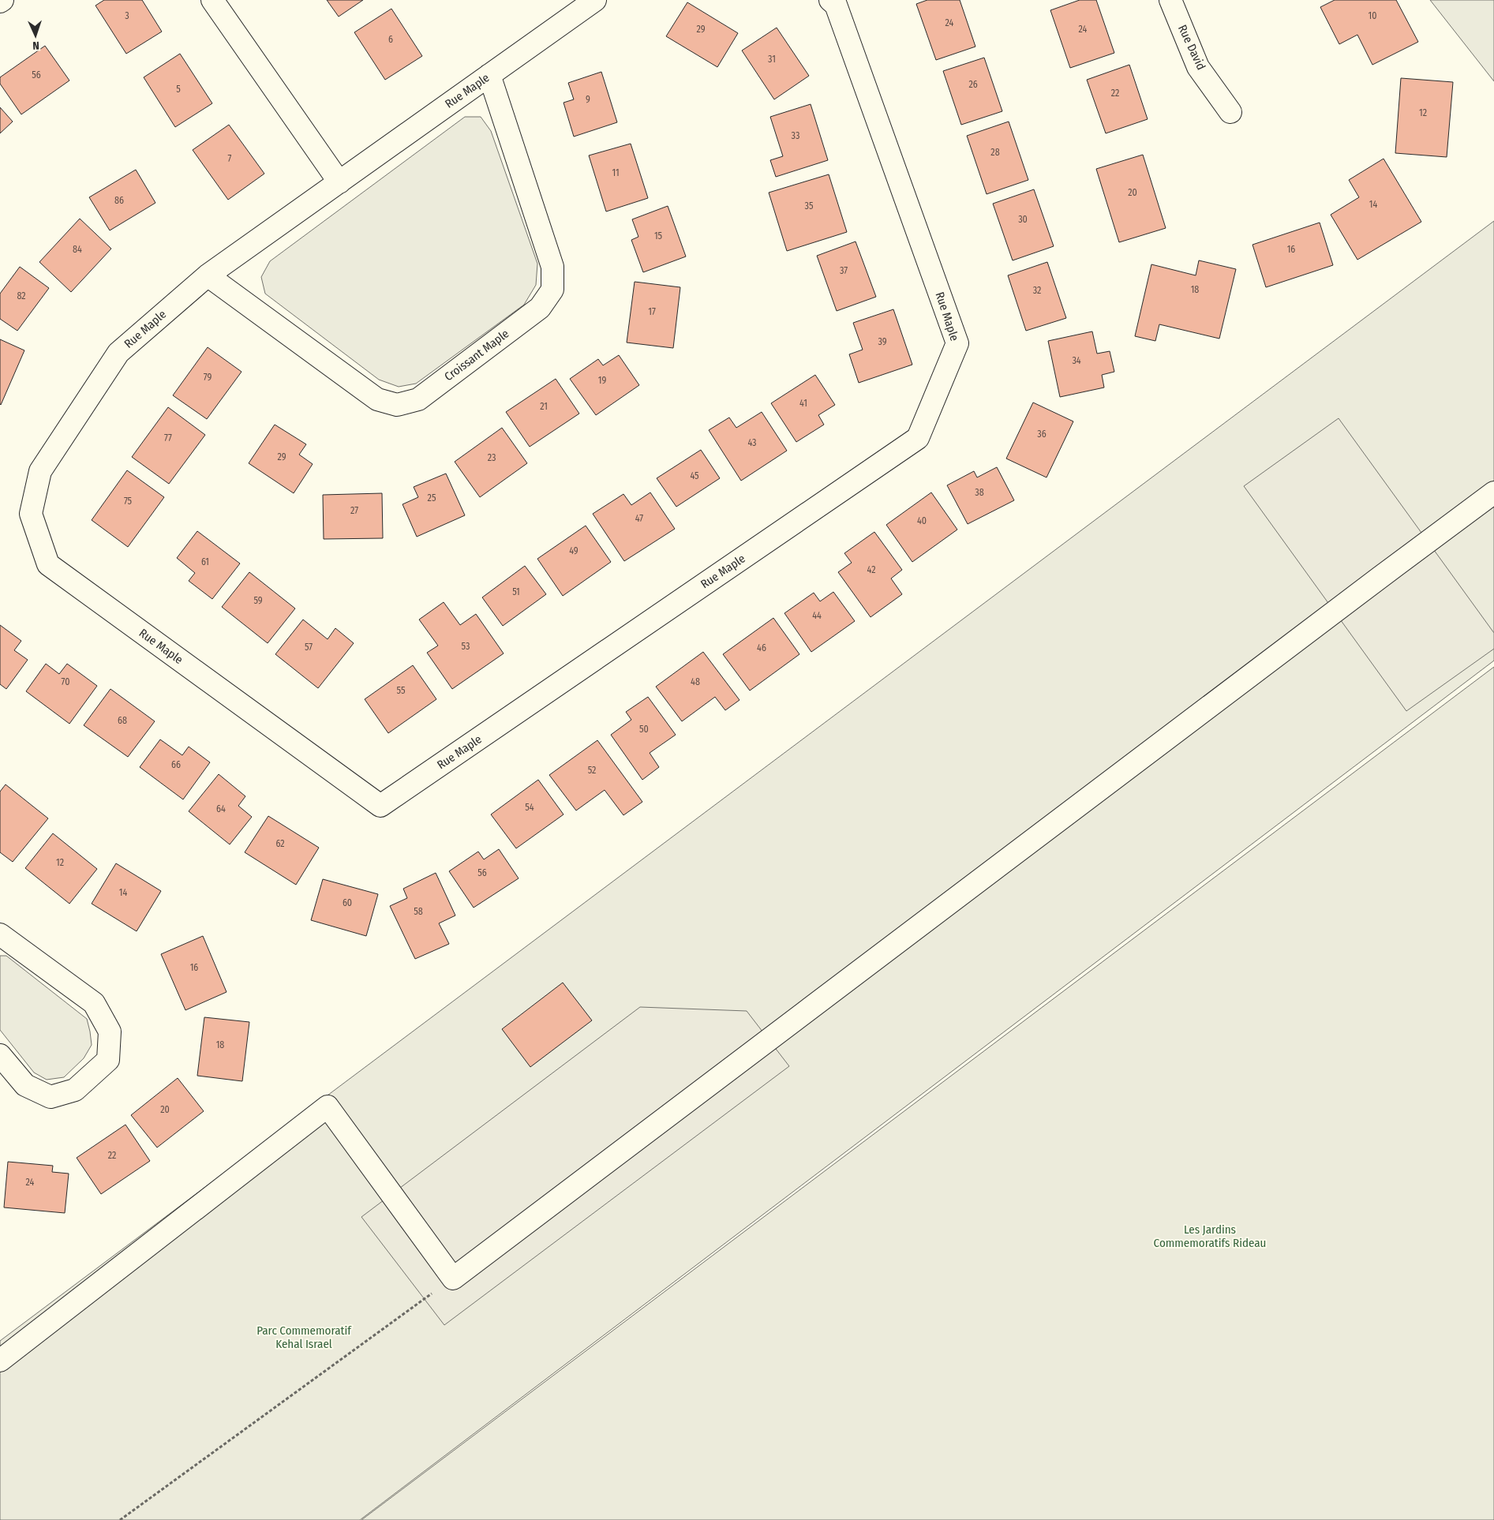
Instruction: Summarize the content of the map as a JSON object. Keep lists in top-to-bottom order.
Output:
{
  "streets": {
    "street": ["Rue David", "Rue Maple", "Croissant Maple"]
  },
  "crossings": [
    ["Rue Maple", "Croissant Maple"]
  ],
  "parks": ["Les Jardins Commemoratifs Rideau", "Parc Commemoratif Kehal Israel"],
  "house_numbers": [
    "3",
    "10",
    "24",
    "29",
    "24",
    "6",
    "31",
    "56",
    "26",
    "5",
    "22",
    "9",
    "12",
    "33",
    "28",
    "7",
    "11",
    "20",
    "86",
    "14",
    "35",
    "30",
    "15",
    "84",
    "16",
    "37",
    "18",
    "32",
    "82",
    "17",
    "39",
    "34",
    "79",
    "19",
    "41",
    "21",
    "36",
    "77",
    "43",
    "29",
    "23",
    "45",
    "38",
    "25",
    "75",
    "27",
    "47",
    "40",
    "49",
    "61",
    "42",
    "51",
    "59",
    "44",
    "53",
    "57",
    "46",
    "70",
    "48",
    "55",
    "68",
    "50",
    "66",
    "52",
    "54",
    "64",
    "62",
    "12",
    "56",
    "14",
    "60",
    "58",
    "16",
    "18",
    "20",
    "22",
    "24"
  ],
  "north": "bottom"
}
